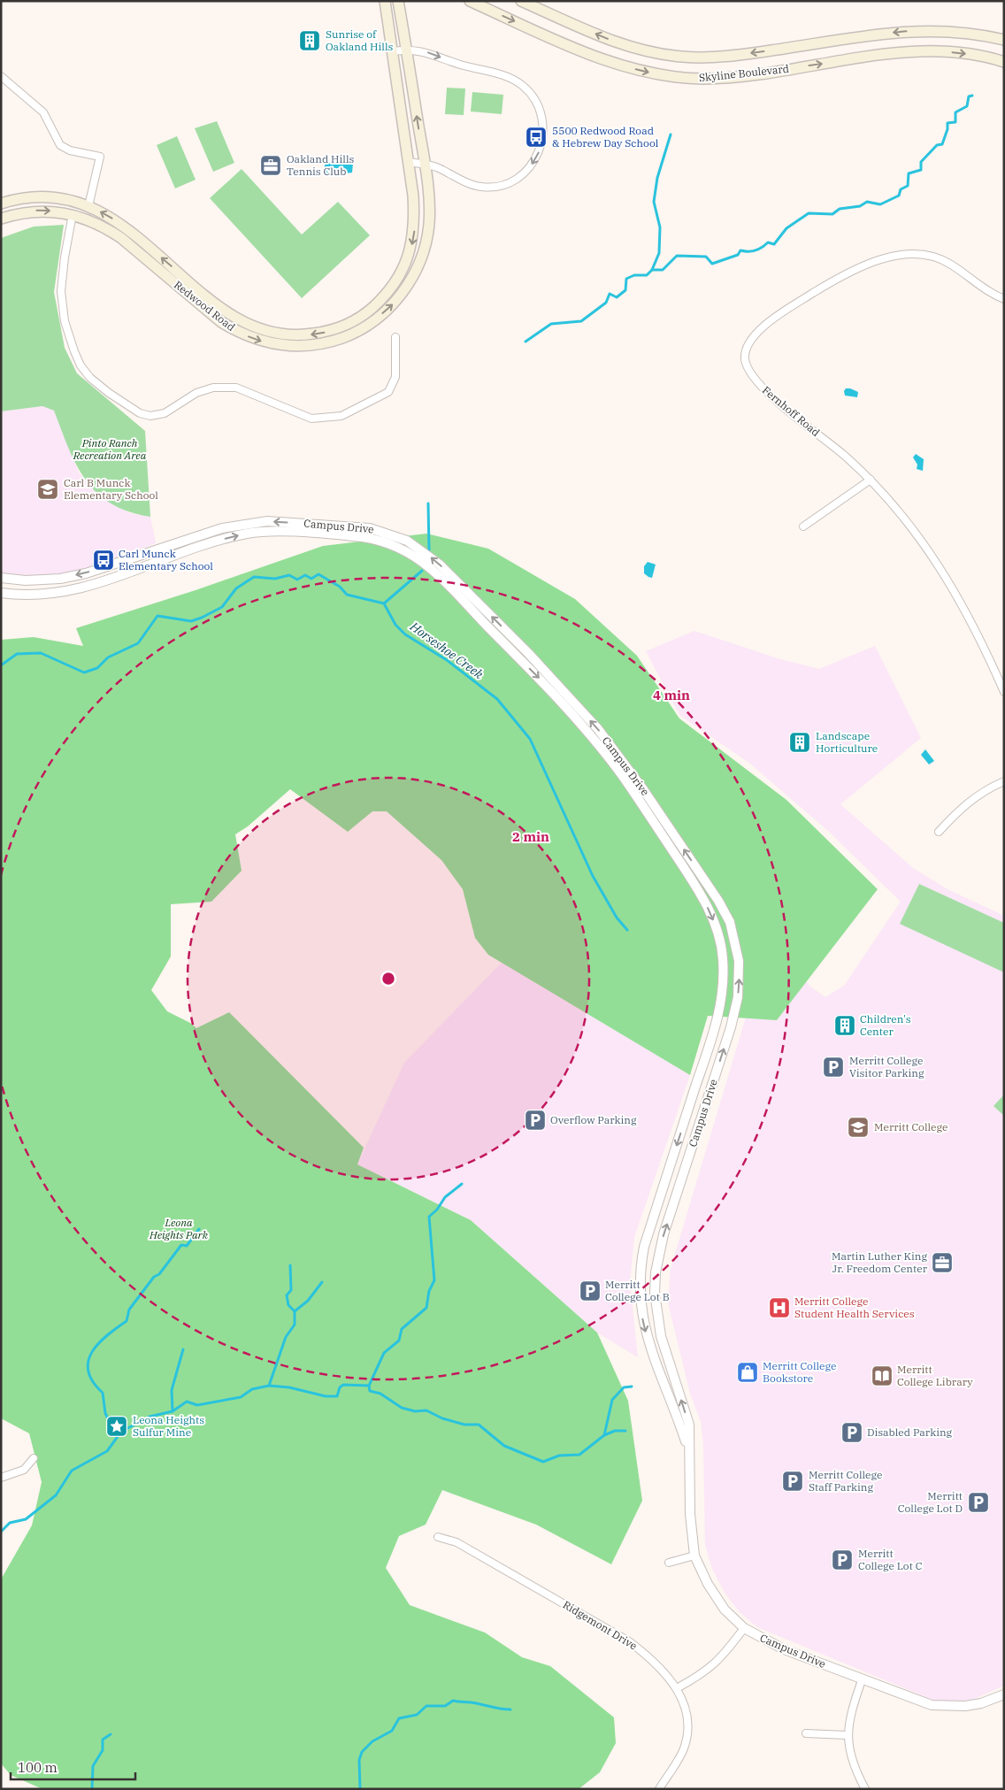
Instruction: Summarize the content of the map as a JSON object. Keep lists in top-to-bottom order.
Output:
{
  "streets": {
    "main road": ["Skyline Boulevard", "Redwood Road"],
    "street": ["Fernhoff Road", "Campus Drive", "Ridgemont Drive"]
  },
  "water": ["Horseshoe Creek"],
  "parks": ["Pinto Ranch Recreation Area", "Leona Heights Park"],
  "places": {
    "building": ["Sunrise of Oakland Hills", "Landscape Horticulture", "Children's Center"],
    "bus stop": ["5500 Redwood Road & Hebrew Day School", "Carl Munck Elementary School"],
    "office": ["Oakland Hills Tennis Club", "Martin Luther King Jr. Freedom Center"],
    "school or university": ["Carl B Munck Elementary School", "Merritt College"],
    "parking": [
      "Merritt College Visitor Parking",
      "Overflow Parking",
      "Merritt College Lot B",
      "Disabled Parking",
      "Merritt College Staff Parking",
      "Merritt College Lot D",
      "Merritt College Lot C"
    ],
    "hospital": ["Merritt College Student Health Services"],
    "shop": ["Merritt College Bookstore"],
    "library": ["Merritt College Library"],
    "place": ["Leona Heights Sulfur Mine"]
  },
  "scale_bar": "100 m",
  "rings": ["4 min", "2 min"]
}
